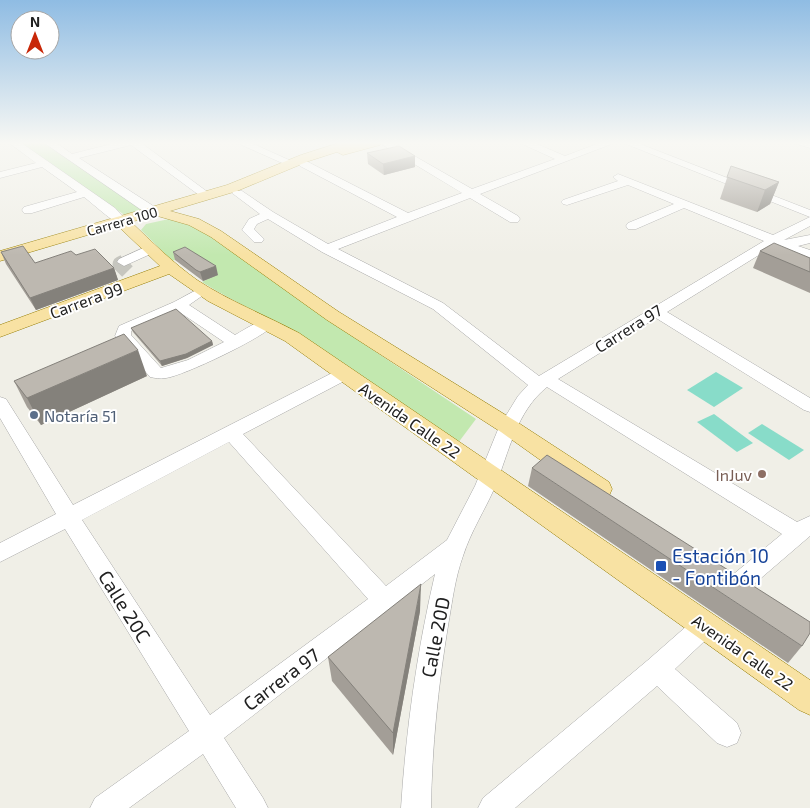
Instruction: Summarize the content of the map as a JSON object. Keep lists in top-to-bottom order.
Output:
{
  "streets": {
    "main road": ["Carrera 100", "Carrera 99", "Avenida Calle 22"],
    "street": ["Carrera 97", "Calle 20C", "Calle 20D"]
  },
  "crossings": [
    ["Carrera 100", "Avenida Calle 22"],
    ["Carrera 99", "Avenida Calle 22"],
    ["Carrera 97", "Avenida Calle 22"],
    ["Carrera 97", "Calle 20C"],
    ["Carrera 97", "Calle 20D"],
    ["Avenida Calle 22", "Calle 20D"]
  ],
  "places": {
    "other": ["Notaría 51", "InJuv"],
    "transit": ["Estación 10 - Fontibón"]
  },
  "north": "top"
}
